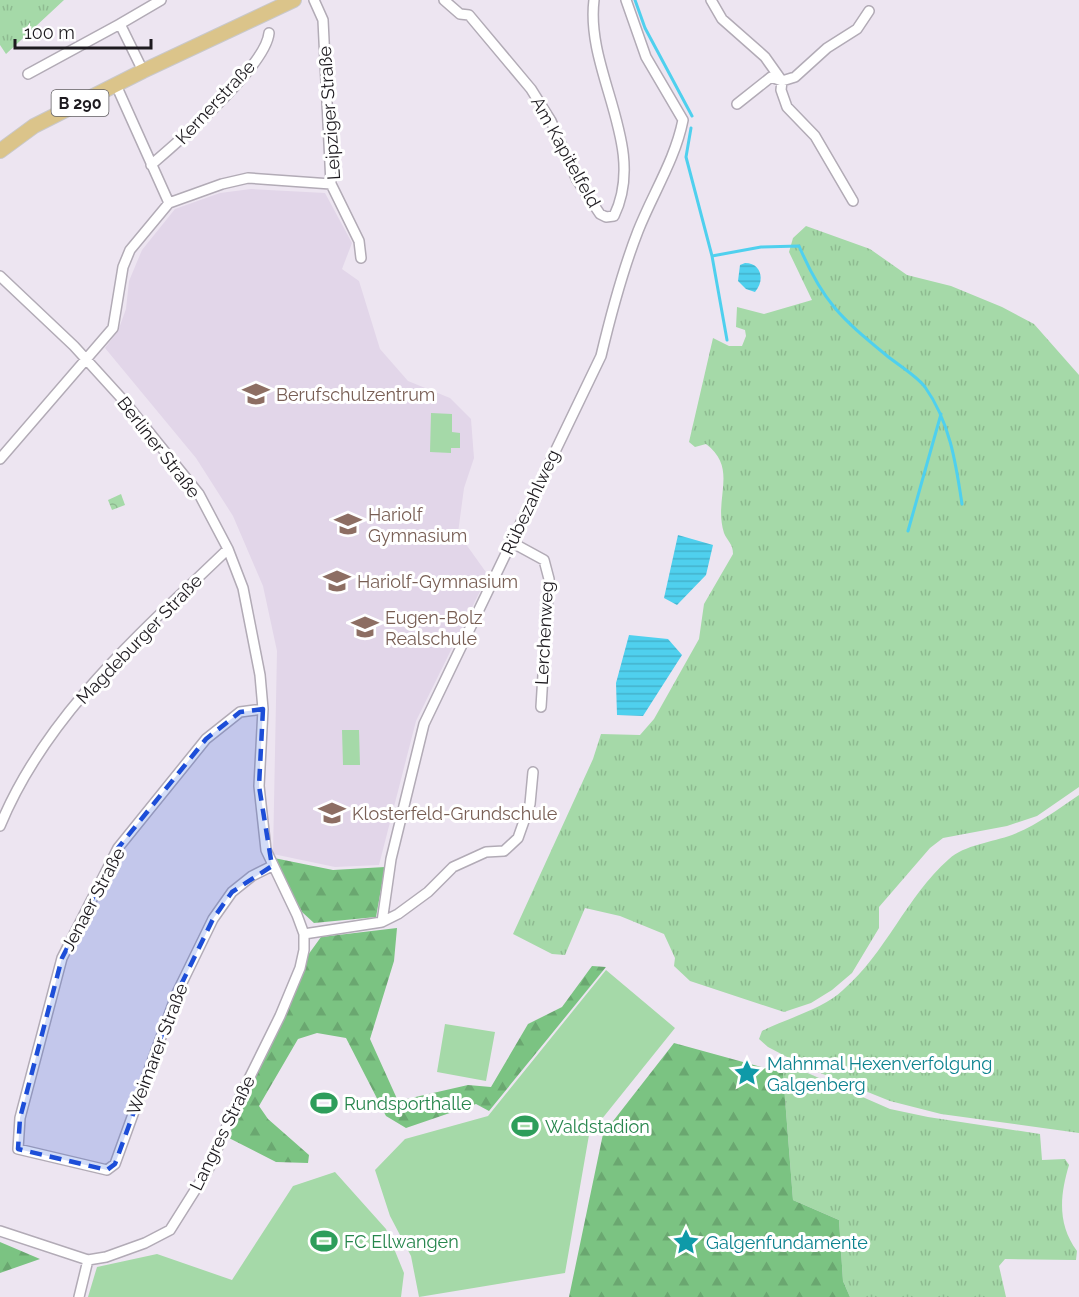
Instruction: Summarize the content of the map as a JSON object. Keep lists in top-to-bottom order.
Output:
{
  "streets": {
    "main road": ["B 290"],
    "street": [
      "Kernerstraße",
      "Leipziger Straße",
      "Am Kapitelfeld",
      "Berliner Straße",
      "Rübezahlweg",
      "Lerchenweg",
      "Magdeburger Straße",
      "Jenaer Straße",
      "Weimarer Straße",
      "Langres Straße"
    ]
  },
  "crossings": [
    ["Berliner Straße", "Magdeburger Straße"],
    ["Berliner Straße", "Jenaer Straße"],
    ["Berliner Straße", "Weimarer Straße"],
    ["Berliner Straße", "Langres Straße"],
    ["Rübezahlweg", "Lerchenweg"],
    ["Jenaer Straße", "Weimarer Straße"]
  ],
  "places": {
    "school or university": [
      "Berufschulzentrum",
      "Hariolf Gymnasium",
      "Hariolf-Gymnasium",
      "Eugen-Bolz Realschule",
      "Klosterfeld-Grundschule"
    ],
    "place": ["Mahnmal Hexenverfolgung Galgenberg", "Galgenfundamente"],
    "sports": ["Rundsporthalle", "Waldstadion", "FC Ellwangen"]
  },
  "scale_bar": "100 m"
}
